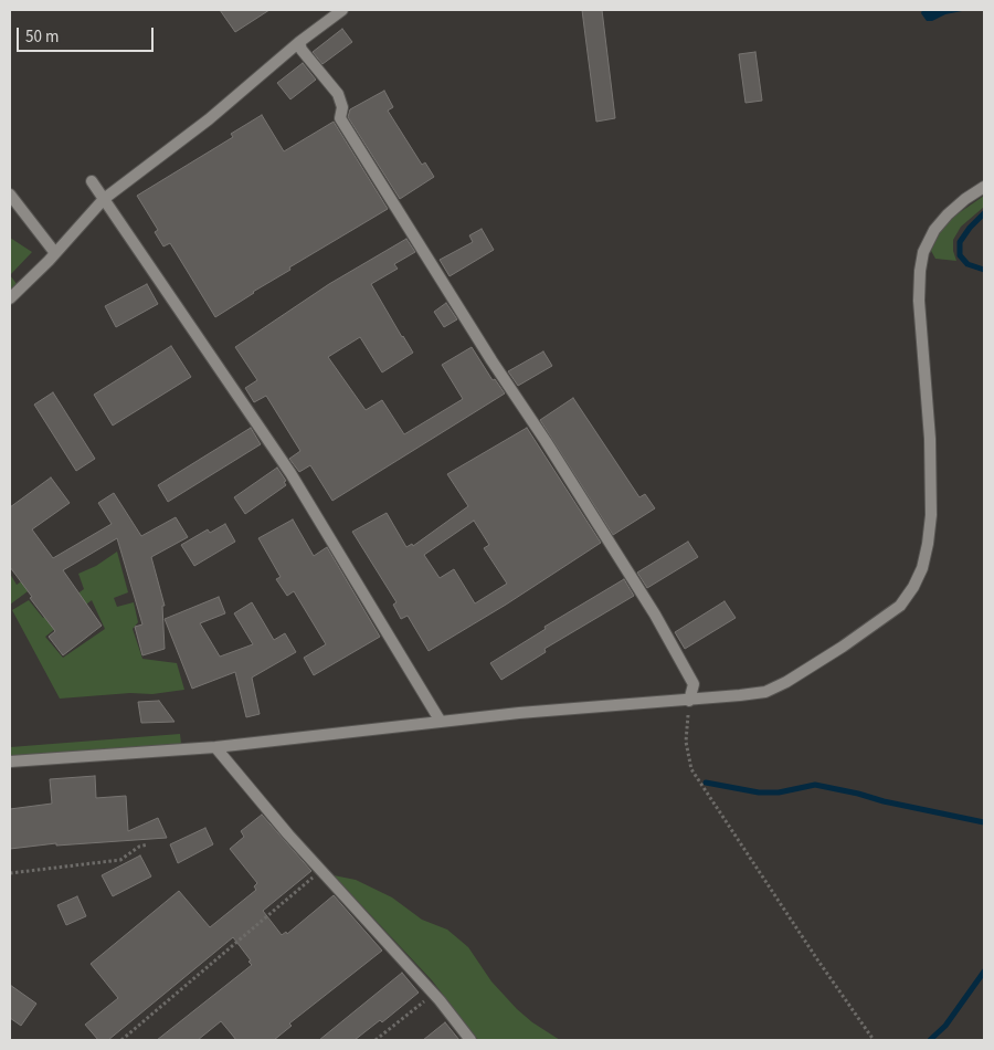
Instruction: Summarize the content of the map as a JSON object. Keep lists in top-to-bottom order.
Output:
{
  "scale_bar": "50 m"
}
